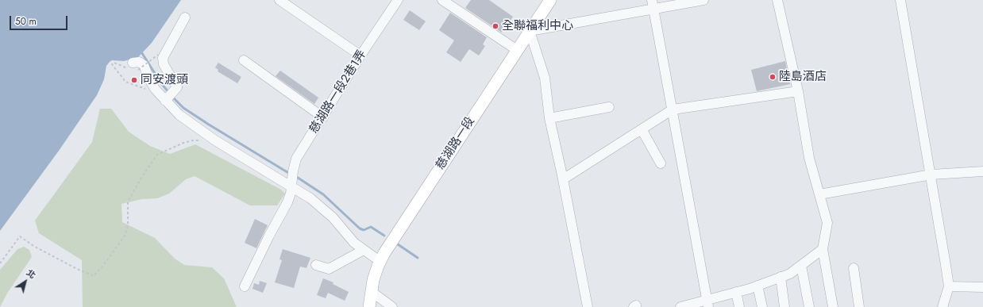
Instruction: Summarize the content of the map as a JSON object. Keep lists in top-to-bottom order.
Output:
{
  "streets": {
    "main road": ["慈湖路一段"],
    "street": ["慈湖路一段2巷1弄"]
  },
  "places": ["全聯福利中心", "陸島酒店", "同安渡頭"],
  "scale_bar": "50 m",
  "north": "top right"
}
